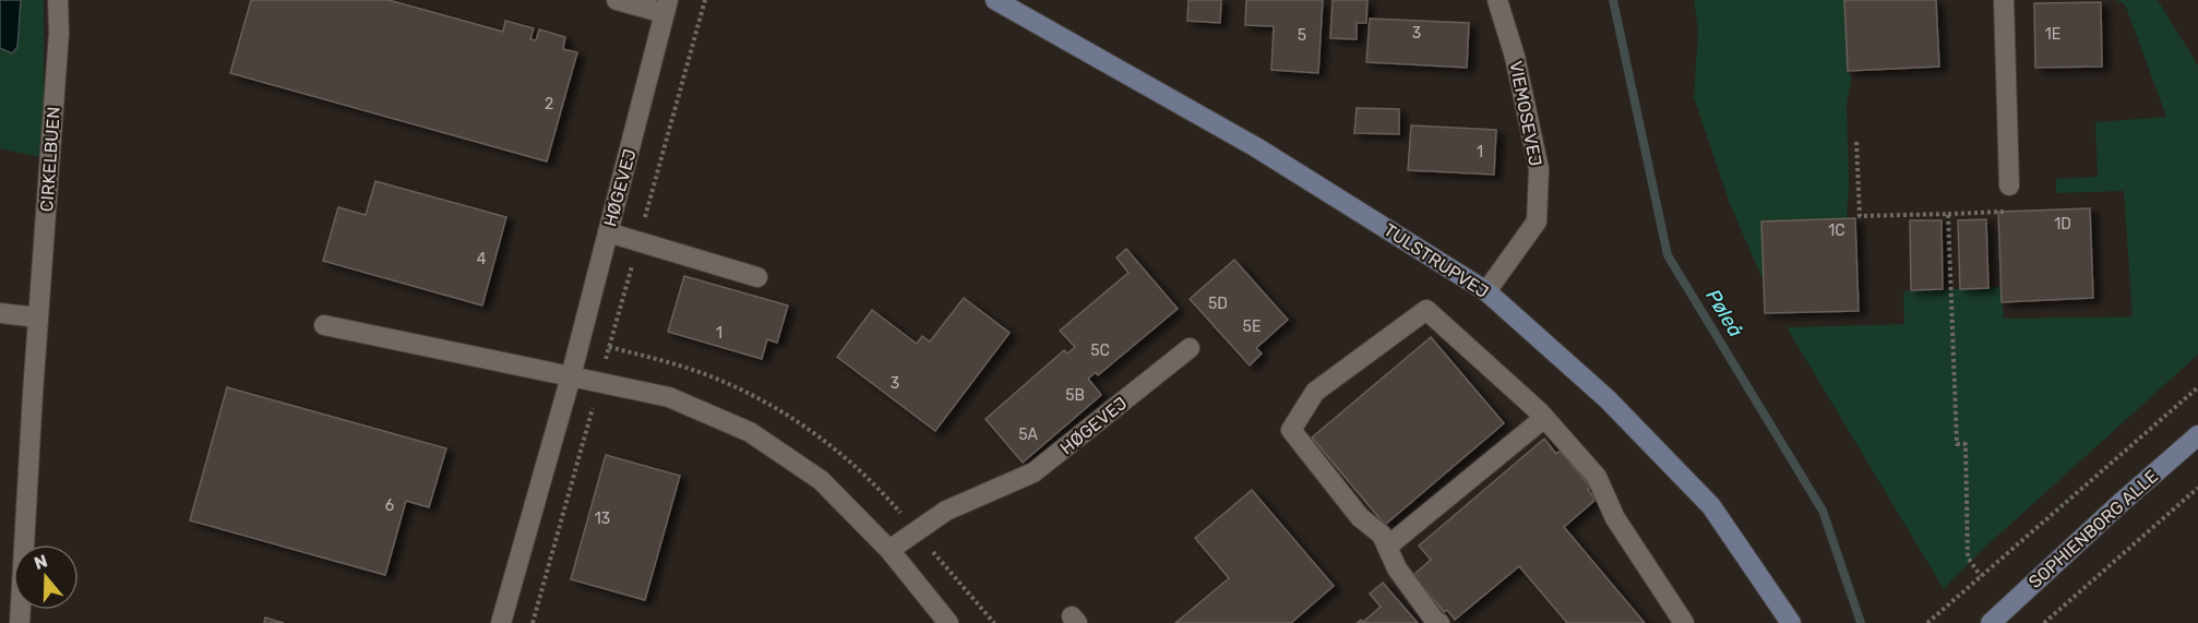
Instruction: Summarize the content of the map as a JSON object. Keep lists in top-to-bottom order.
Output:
{
  "streets": {
    "street": [
      "VIEMOSEVEJ",
      "CIRKELBUEN",
      "HØGEVEJ",
      "TULSTRUPVEJ",
      "SOPHIENBORG ALLE"
    ]
  },
  "crossings": [
    ["VIEMOSEVEJ", "TULSTRUPVEJ"]
  ],
  "water": ["Pøleå"],
  "house_numbers": [
    "3",
    "1E",
    "5",
    "2",
    "1",
    "1D",
    "1C",
    "4",
    "5D",
    "5E",
    "1",
    "5C",
    "3",
    "5B",
    "5A",
    "6",
    "13"
  ],
  "north": "top"
}
